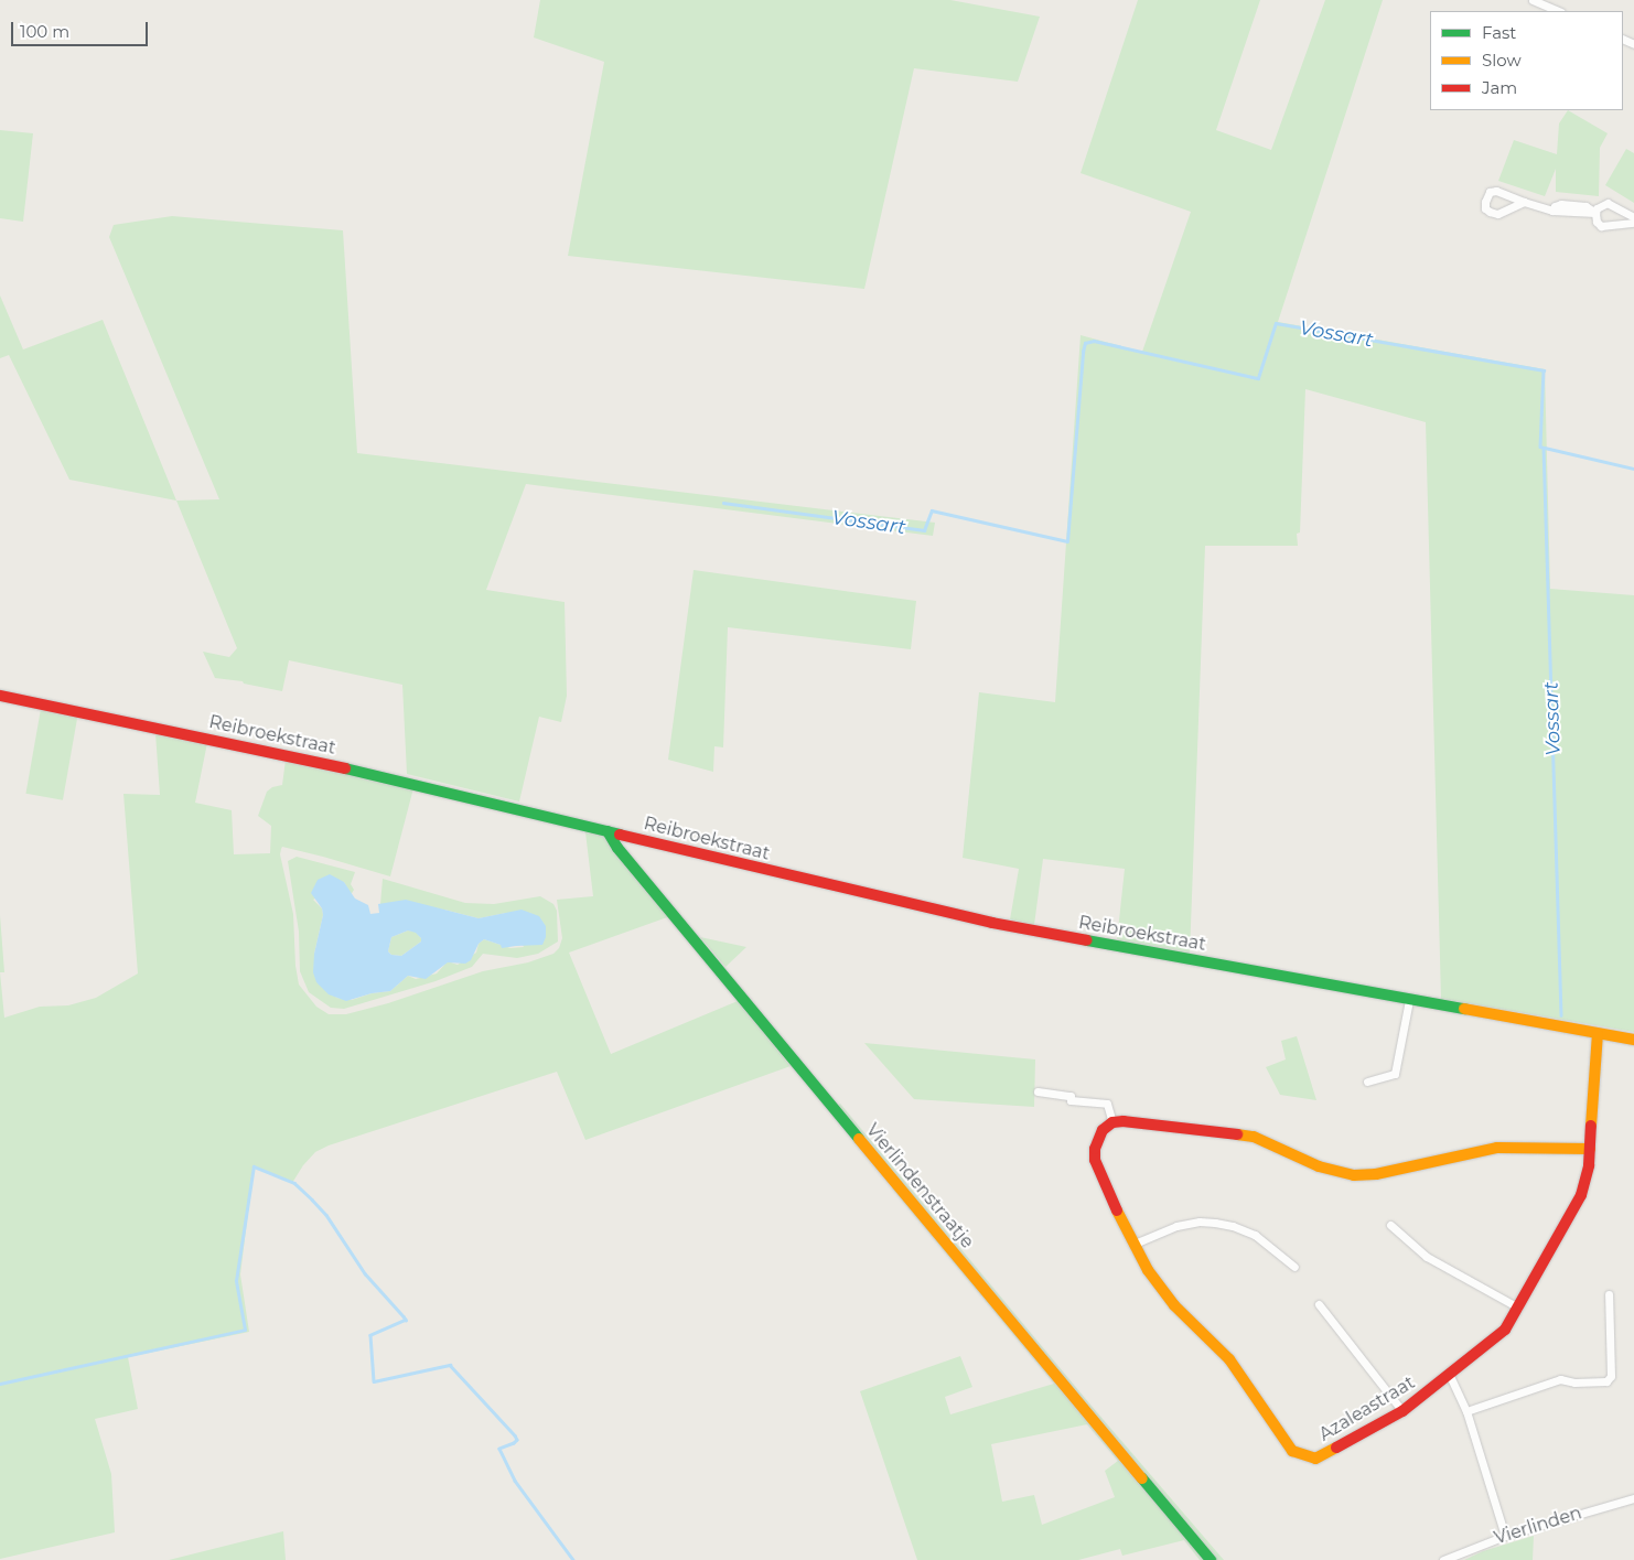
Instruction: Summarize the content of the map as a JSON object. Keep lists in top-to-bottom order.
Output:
{
  "streets": {
    "street": [
      "Reibroekstraat",
      "Vierlindenstraatje",
      "Azaleastraat",
      "Vierlinden"
    ]
  },
  "crossings": [
    ["Reibroekstraat", "Vierlindenstraatje"],
    ["Reibroekstraat", "Azaleastraat"]
  ],
  "water": ["Vossart"],
  "legend": ["Fast", "Slow", "Jam"],
  "scale_bar": "100 m"
}
